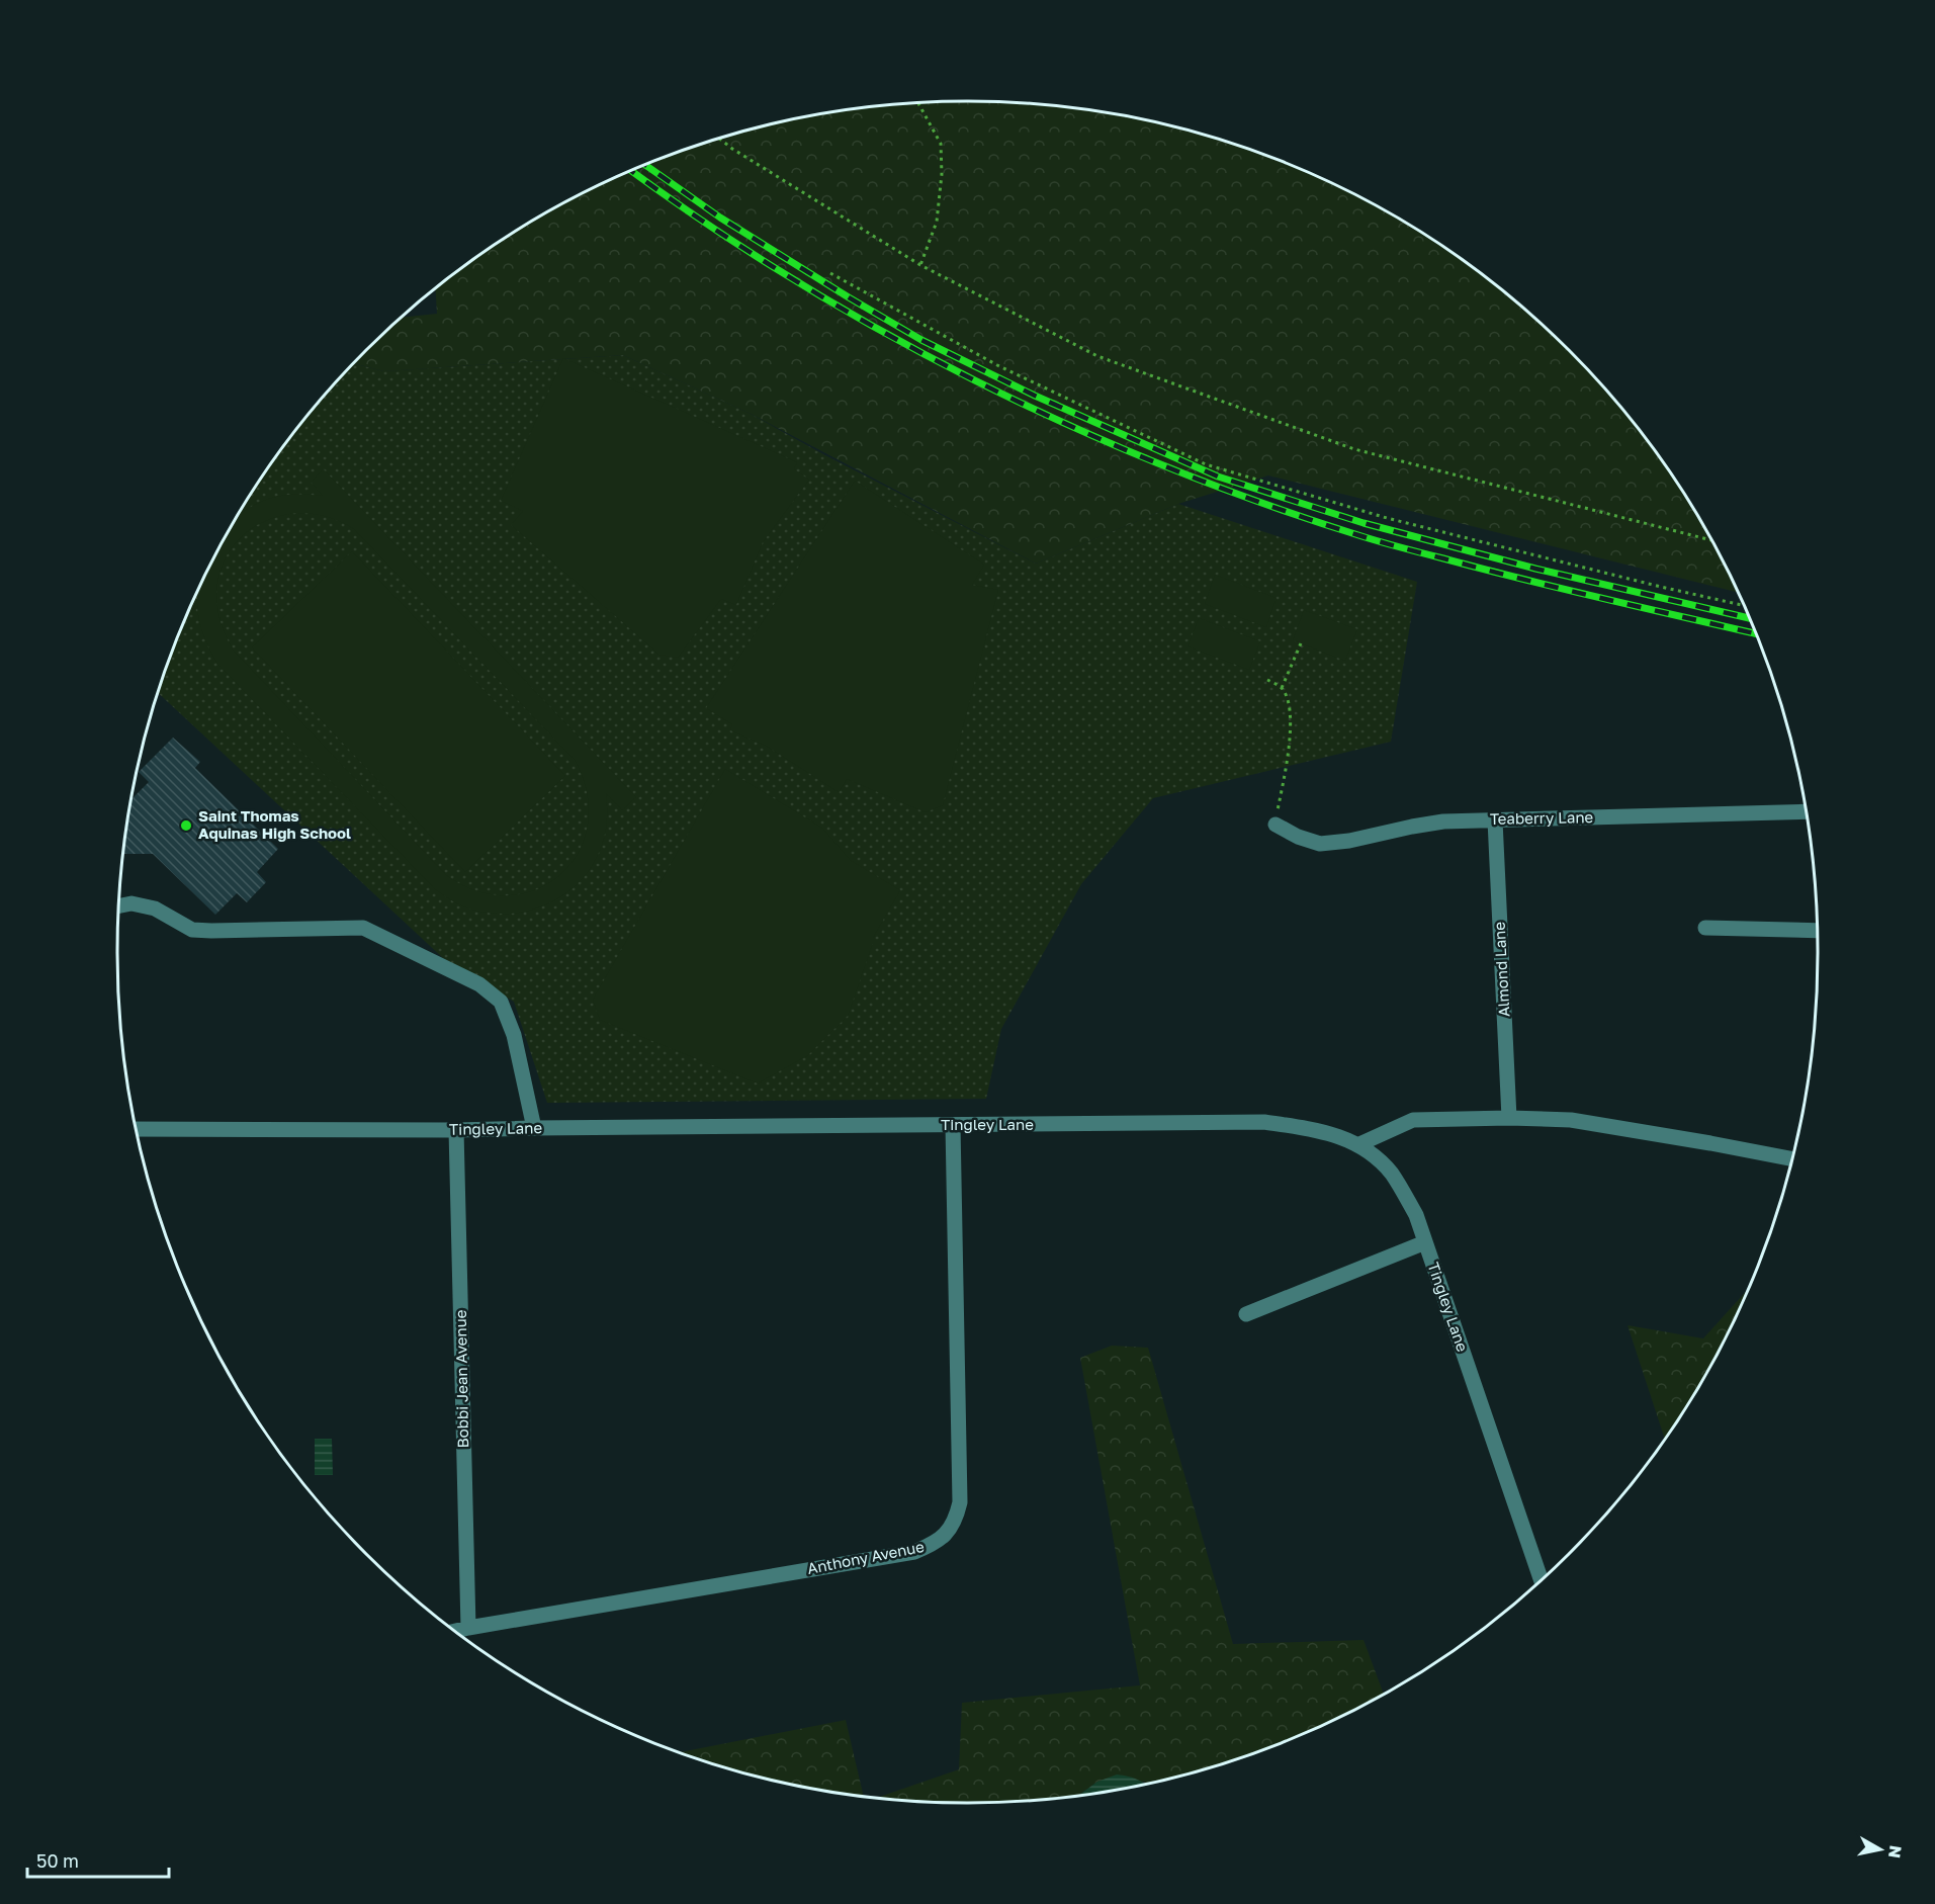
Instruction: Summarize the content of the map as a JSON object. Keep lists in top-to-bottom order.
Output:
{
  "streets": {
    "street": [
      "Teaberry Lane",
      "Almond Lane",
      "Tingley Lane",
      "Bobbi Jean Avenue",
      "Anthony Avenue"
    ]
  },
  "crossings": [
    ["Teaberry Lane", "Almond Lane"],
    ["Tingley Lane", "Bobbi Jean Avenue"],
    ["Tingley Lane", "Anthony Avenue"],
    ["Bobbi Jean Avenue", "Anthony Avenue"]
  ],
  "places": ["Saint Thomas Aquinas High School"],
  "scale_bar": "50 m",
  "north": "right"
}
